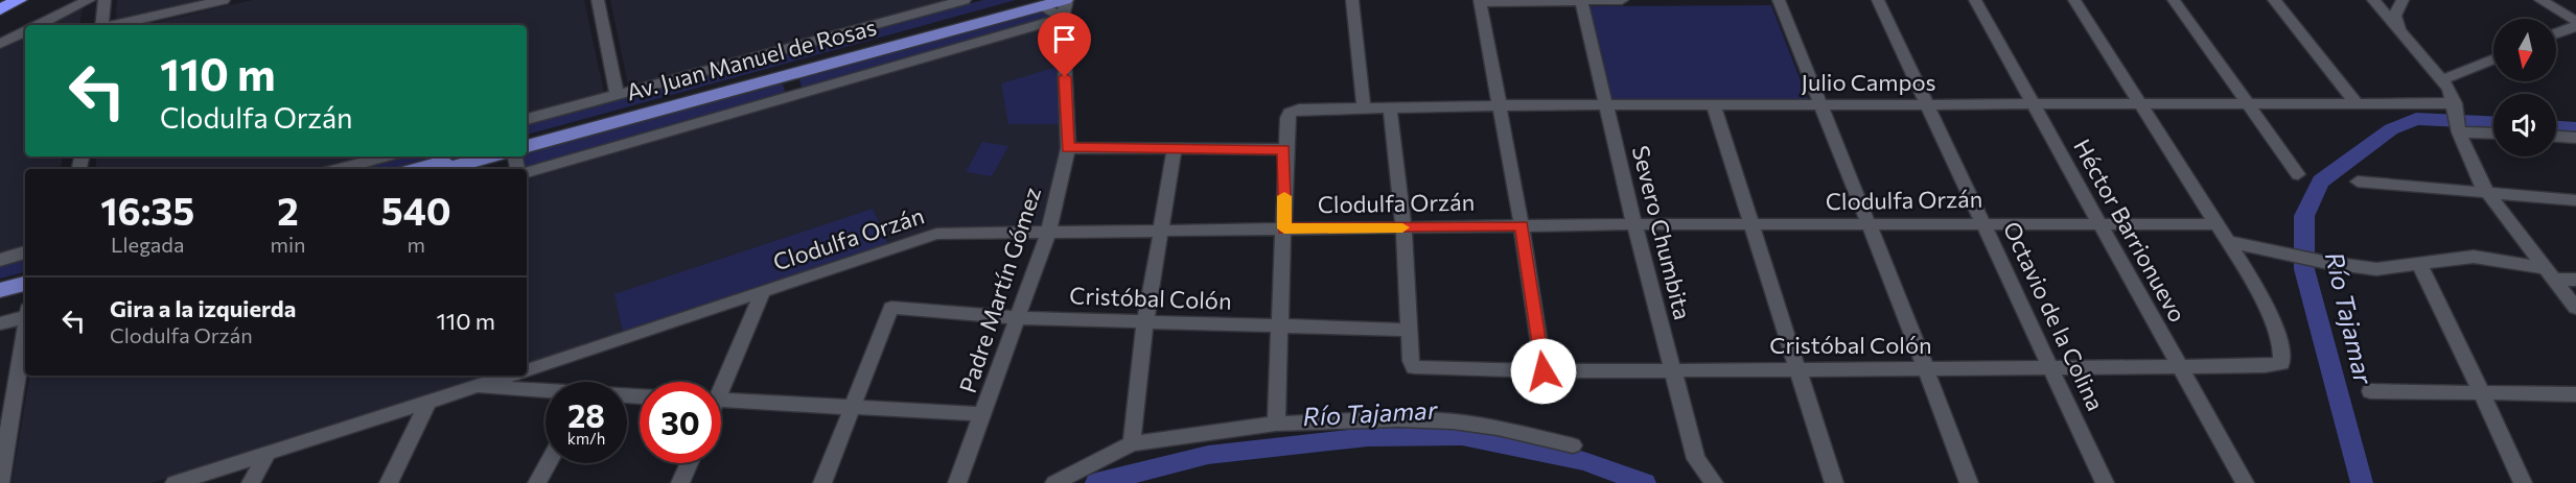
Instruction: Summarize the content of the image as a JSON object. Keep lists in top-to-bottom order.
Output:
{
  "streets": {
    "main road": ["Av. Juan Manuel de Rosas"],
    "street": [
      "Julio Campos",
      "Clodulfa Orzán",
      "Héctor Barrionuevo",
      "Severo Chumbita",
      "Padre Martín Gómez",
      "Cristóbal Colón",
      "Octavio de la Colina"
    ]
  },
  "crossings": [
    ["Av. Juan Manuel de Rosas", "Padre Martín Gómez"],
    ["Julio Campos", "Héctor Barrionuevo"],
    ["Julio Campos", "Severo Chumbita"],
    ["Julio Campos", "Octavio de la Colina"],
    ["Clodulfa Orzán", "Héctor Barrionuevo"],
    ["Clodulfa Orzán", "Severo Chumbita"],
    ["Clodulfa Orzán", "Padre Martín Gómez"],
    ["Clodulfa Orzán", "Octavio de la Colina"],
    ["Héctor Barrionuevo", "Cristóbal Colón"],
    ["Severo Chumbita", "Cristóbal Colón"],
    ["Padre Martín Gómez", "Cristóbal Colón"],
    ["Cristóbal Colón", "Octavio de la Colina"]
  ],
  "water": ["Río Tajamar"],
  "north": "bottom",
  "page": {
    "turn": ["110 m", "Clodulfa Orzán"],
    "eta": [
      "16:35",
      "Llegada",
      "2",
      "min",
      "540",
      "m"
    ],
    "list": [
      {
        "name": "Gira a la izquierda",
        "note": "Clodulfa Orzán",
        "value": "110 m"
      }
    ],
    "speed": "28 km/h",
    "limit": "30"
  }
}
